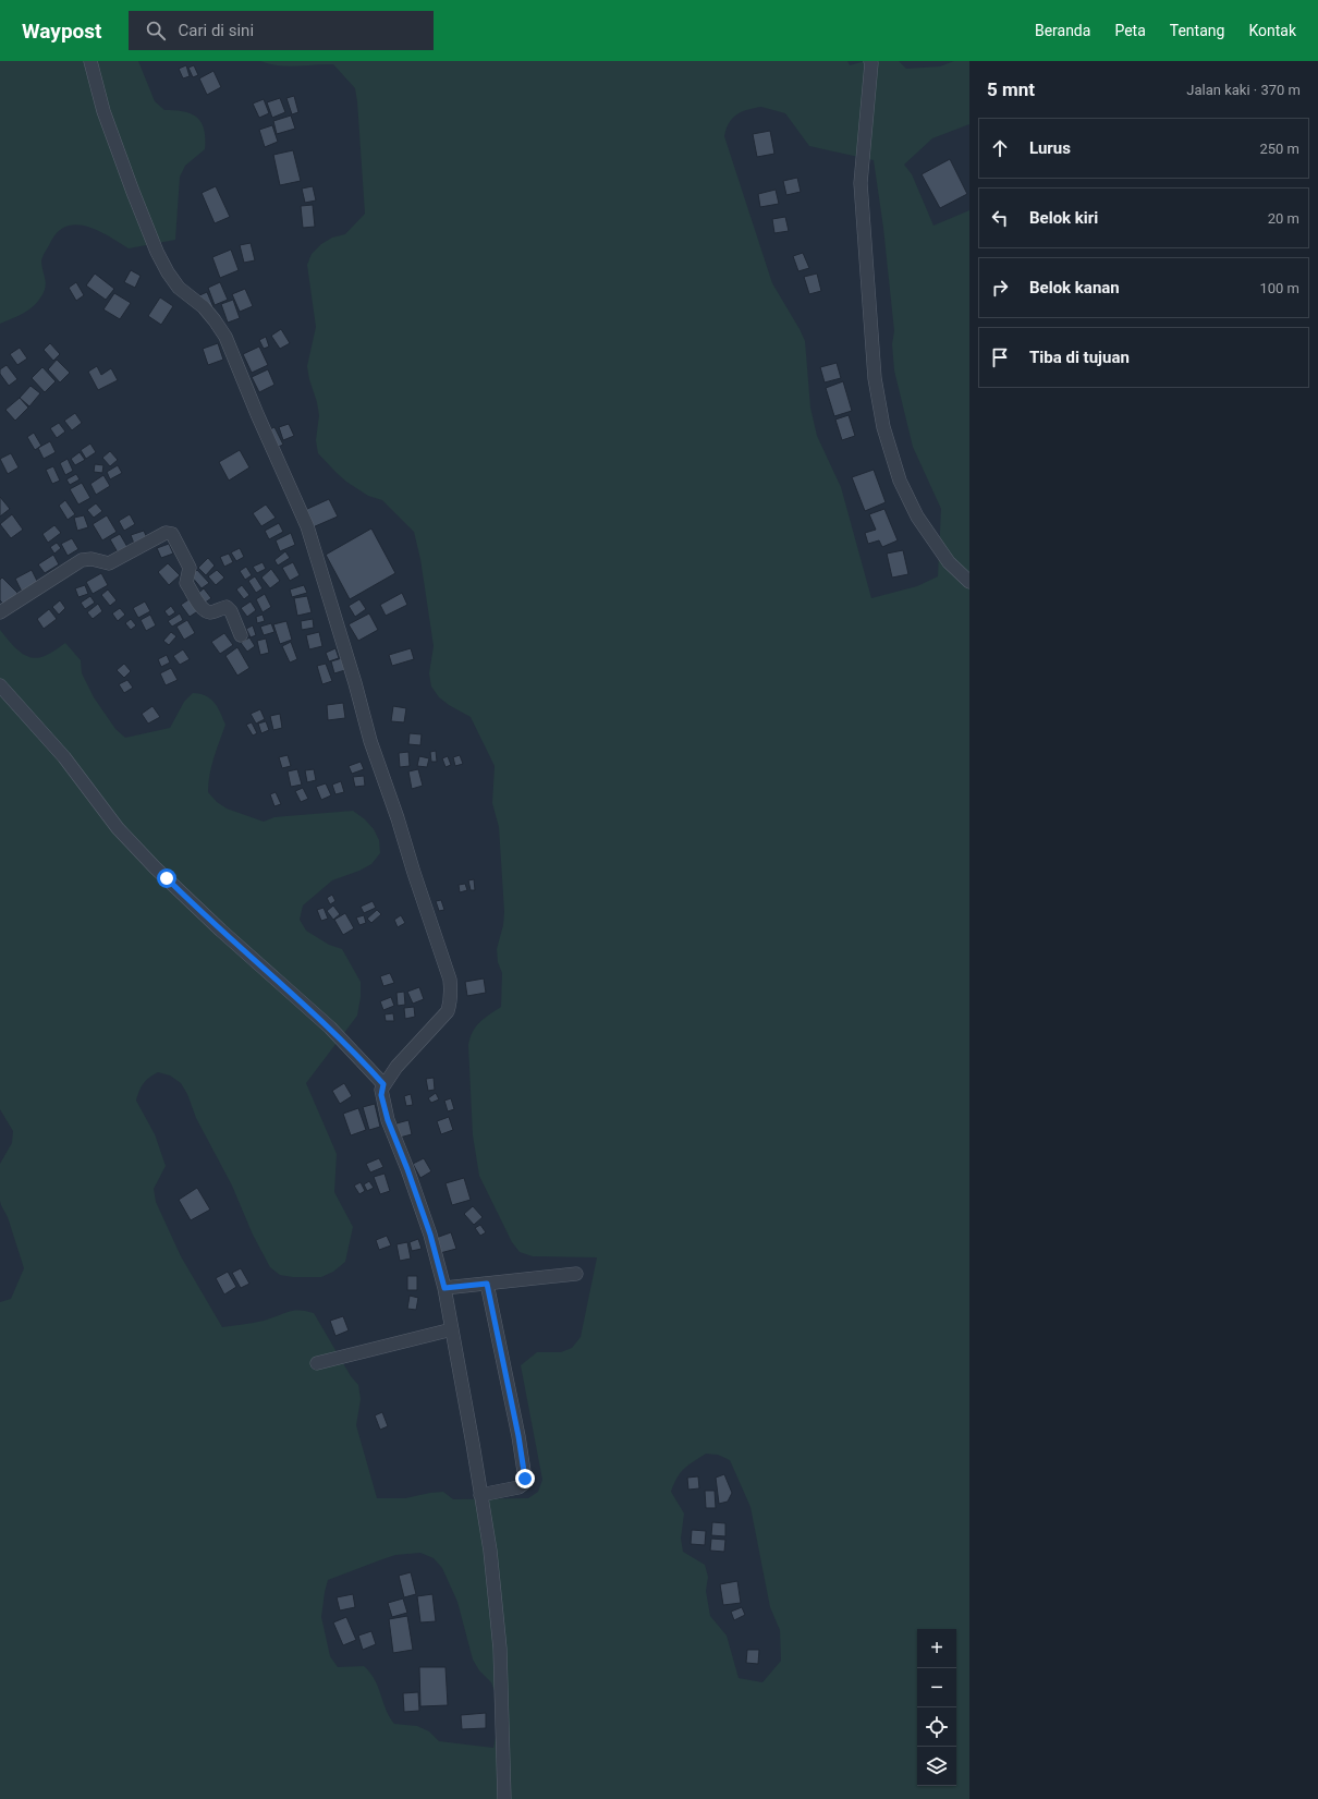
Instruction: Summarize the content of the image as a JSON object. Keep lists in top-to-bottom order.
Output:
{
  "page": {
    "header": "Waypost",
    "search": "Cari di sini",
    "nav": [
      "Beranda",
      "Peta",
      "Tentang",
      "Kontak"
    ],
    "heading": ["5 mnt", "Jalan kaki · 370 m"],
    "list": [
      ["Lurus", "250 m"],
      ["Belok kiri", "20 m"],
      ["Belok kanan", "100 m"],
      "Tiba di tujuan"
    ],
    "map_buttons": ["+", "−"]
  }
}
